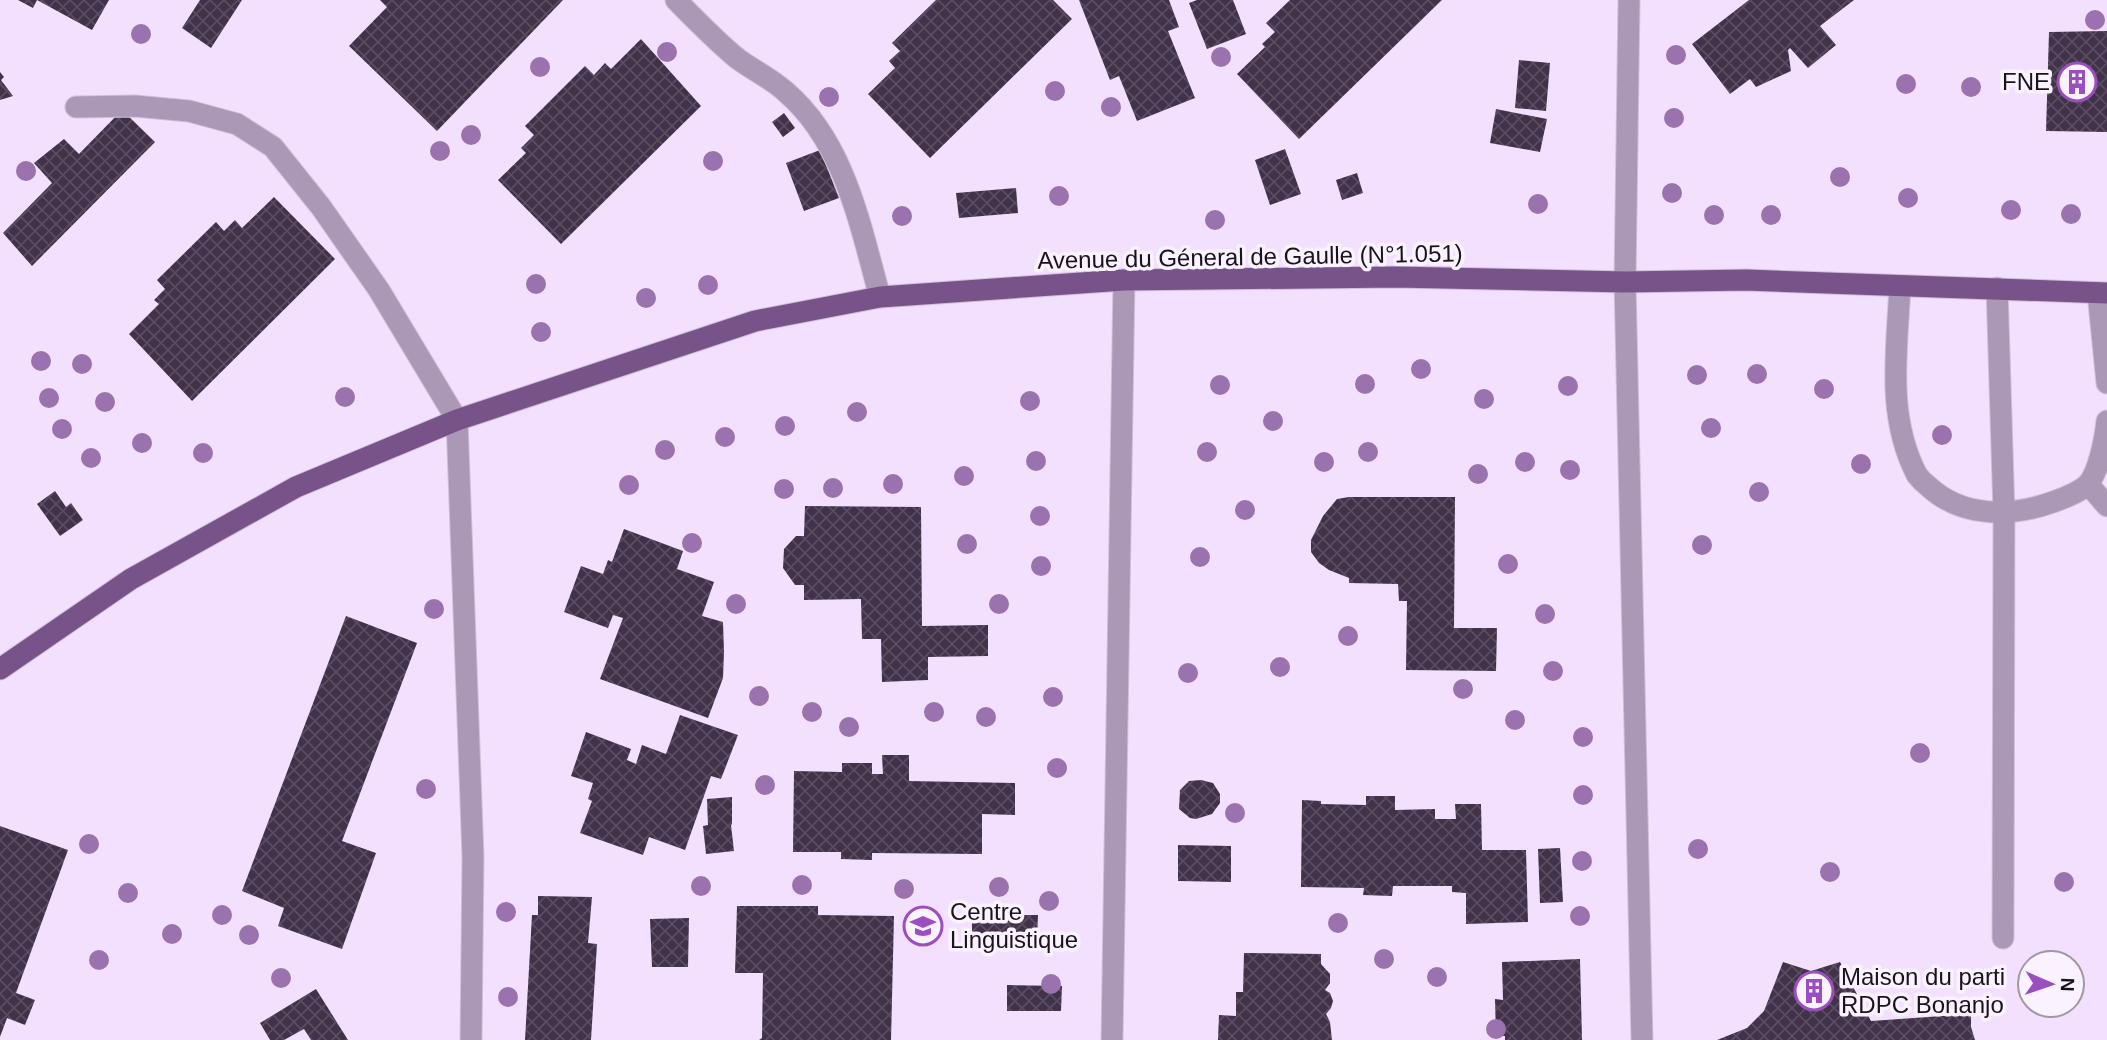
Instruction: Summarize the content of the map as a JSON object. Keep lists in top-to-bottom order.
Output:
{
  "streets": {
    "main road": ["Avenue du Géneral de Gaulle (N°1.051)"]
  },
  "places": {
    "building": ["FNE", "Maison du parti RDPC Bonanjo"],
    "school or university": ["Centre Linguistique"]
  },
  "north": "right"
}
